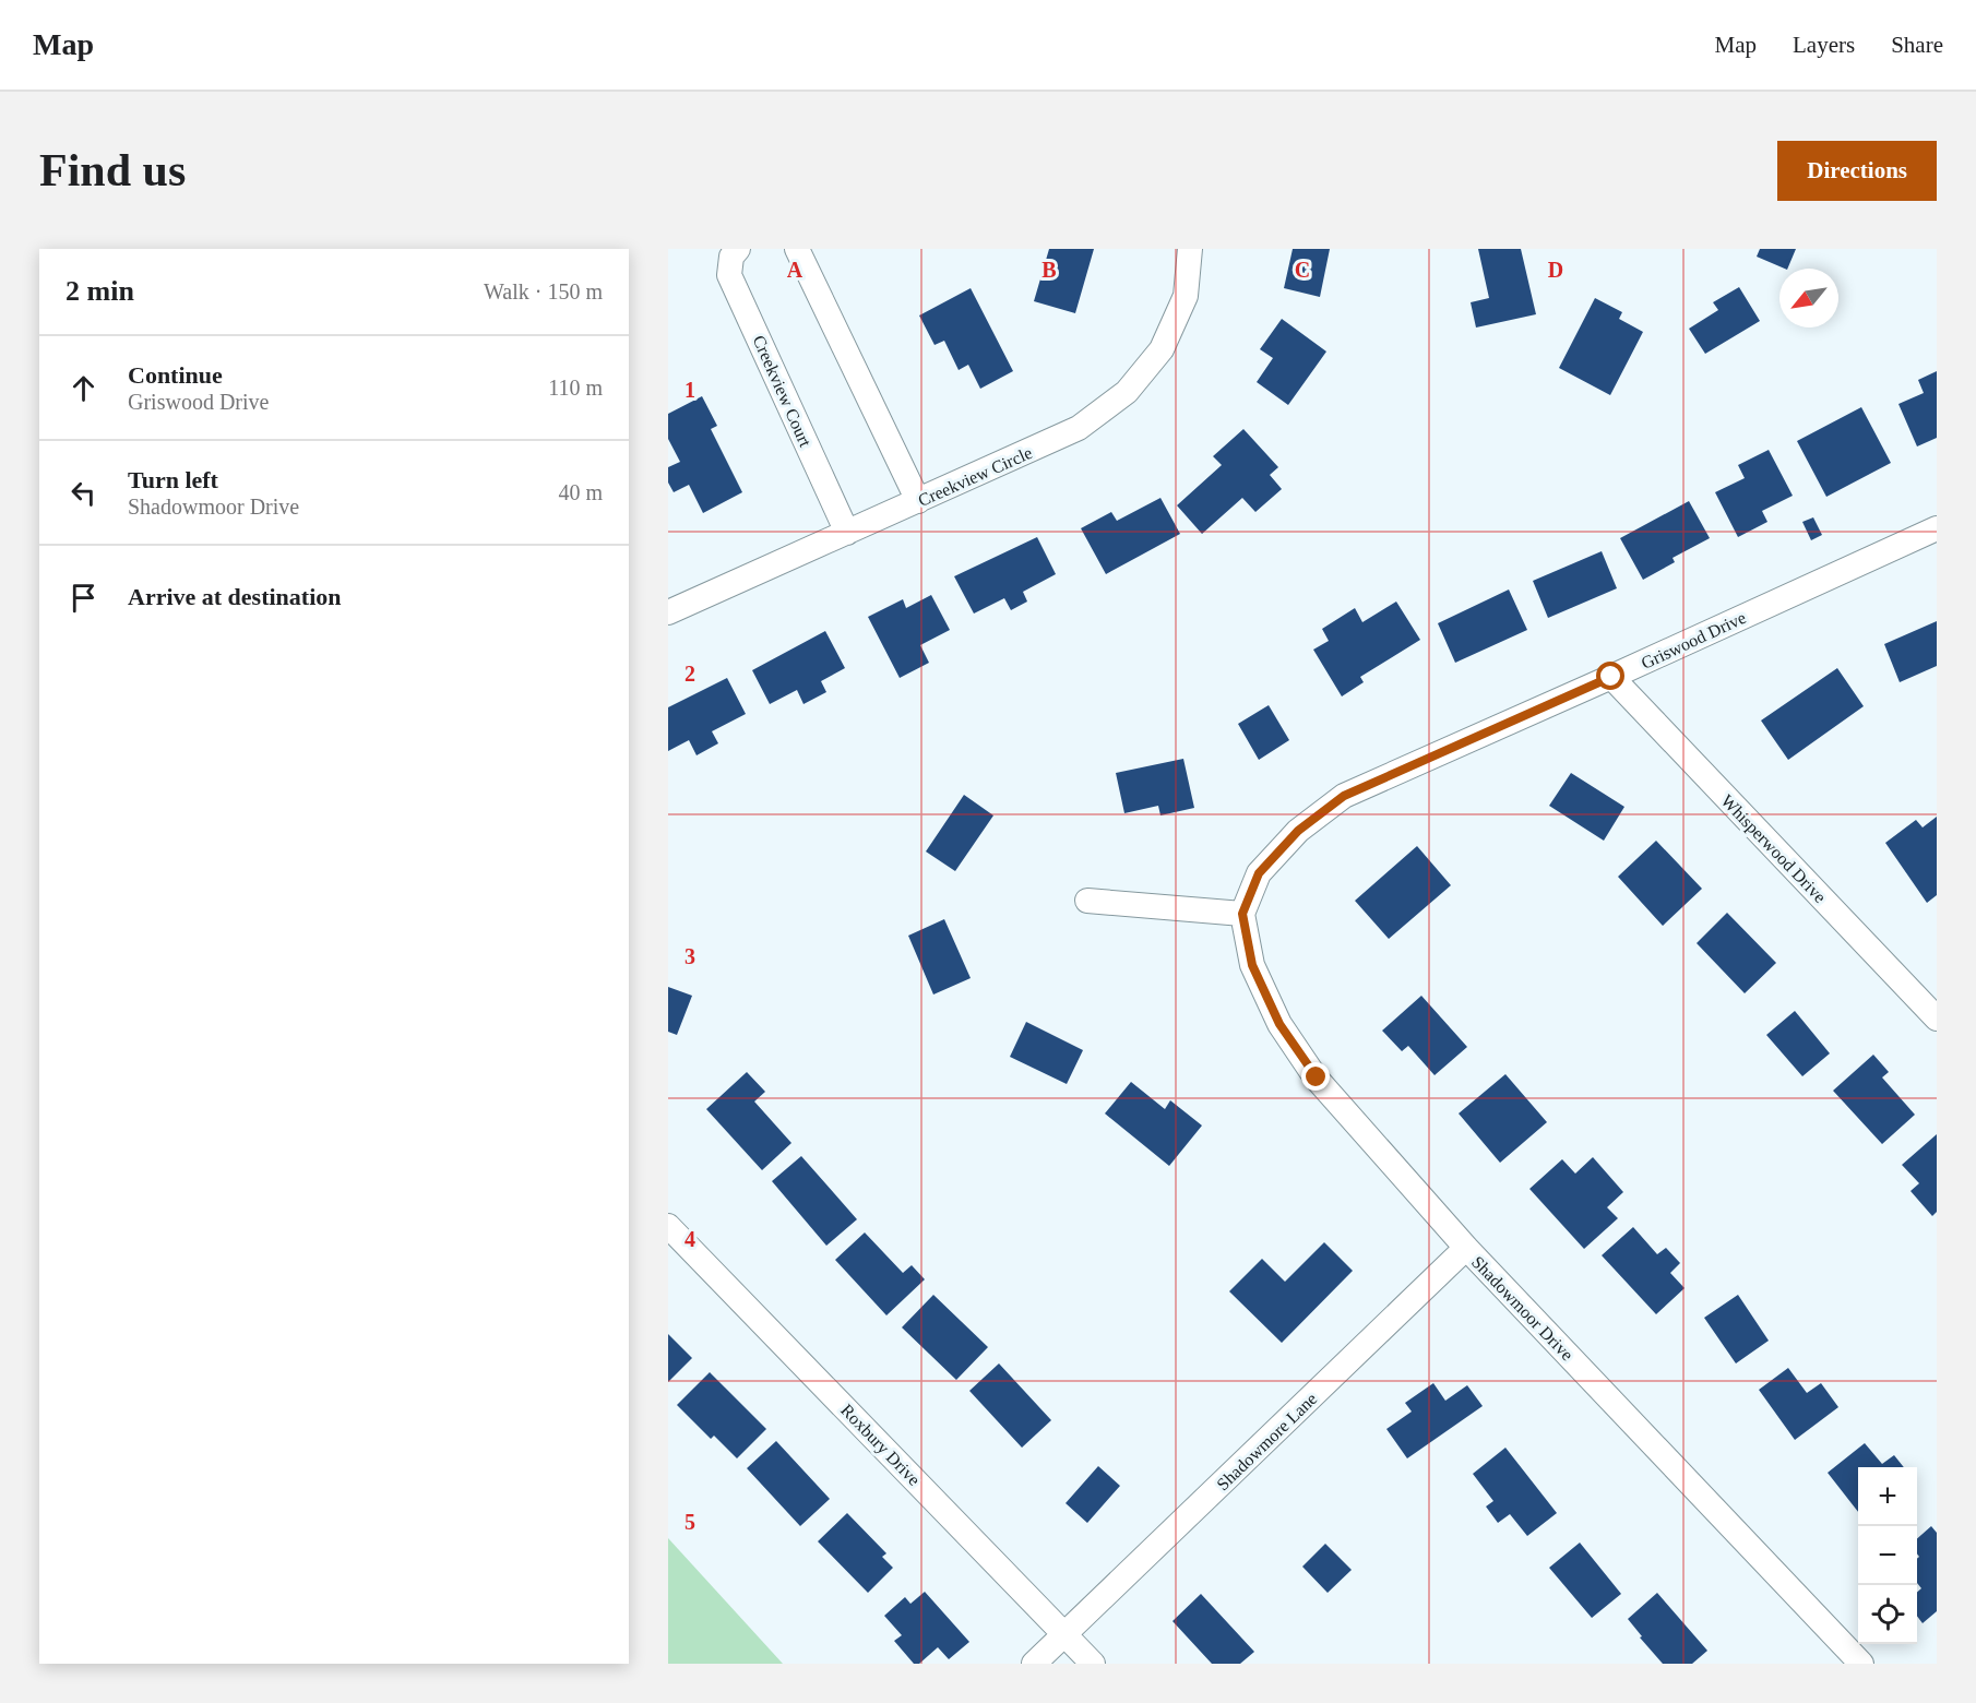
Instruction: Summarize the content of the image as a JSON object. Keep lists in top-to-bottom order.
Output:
{
  "streets": {
    "street": [
      "Creekview Court",
      "Creekview Circle",
      "Griswood Drive",
      "Whisperwood Drive",
      "Shadowmoor Drive",
      "Shadowmore Lane",
      "Roxbury Drive"
    ]
  },
  "crossings": [
    ["Creekview Court", "Creekview Circle"],
    ["Griswood Drive", "Whisperwood Drive"],
    ["Griswood Drive", "Shadowmoor Drive"],
    ["Shadowmoor Drive", "Shadowmore Lane"],
    ["Shadowmore Lane", "Roxbury Drive"]
  ],
  "north": "bottom left",
  "page": {
    "header": "Map",
    "nav": ["Map", "Layers", "Share"],
    "buttons": "Directions",
    "title": "Find us",
    "heading": ["2 min", "Walk · 150 m"],
    "list": [
      ["Continue", "Griswood Drive", "110 m"],
      ["Turn left", "Shadowmoor Drive", "40 m"],
      "Arrive at destination"
    ],
    "map_buttons": ["+", "−"]
  },
  "grid": {
    "columns": [
      "A",
      "B",
      "C",
      "D"
    ],
    "rows": [
      "1",
      "2",
      "3",
      "4",
      "5"
    ]
  }
}
